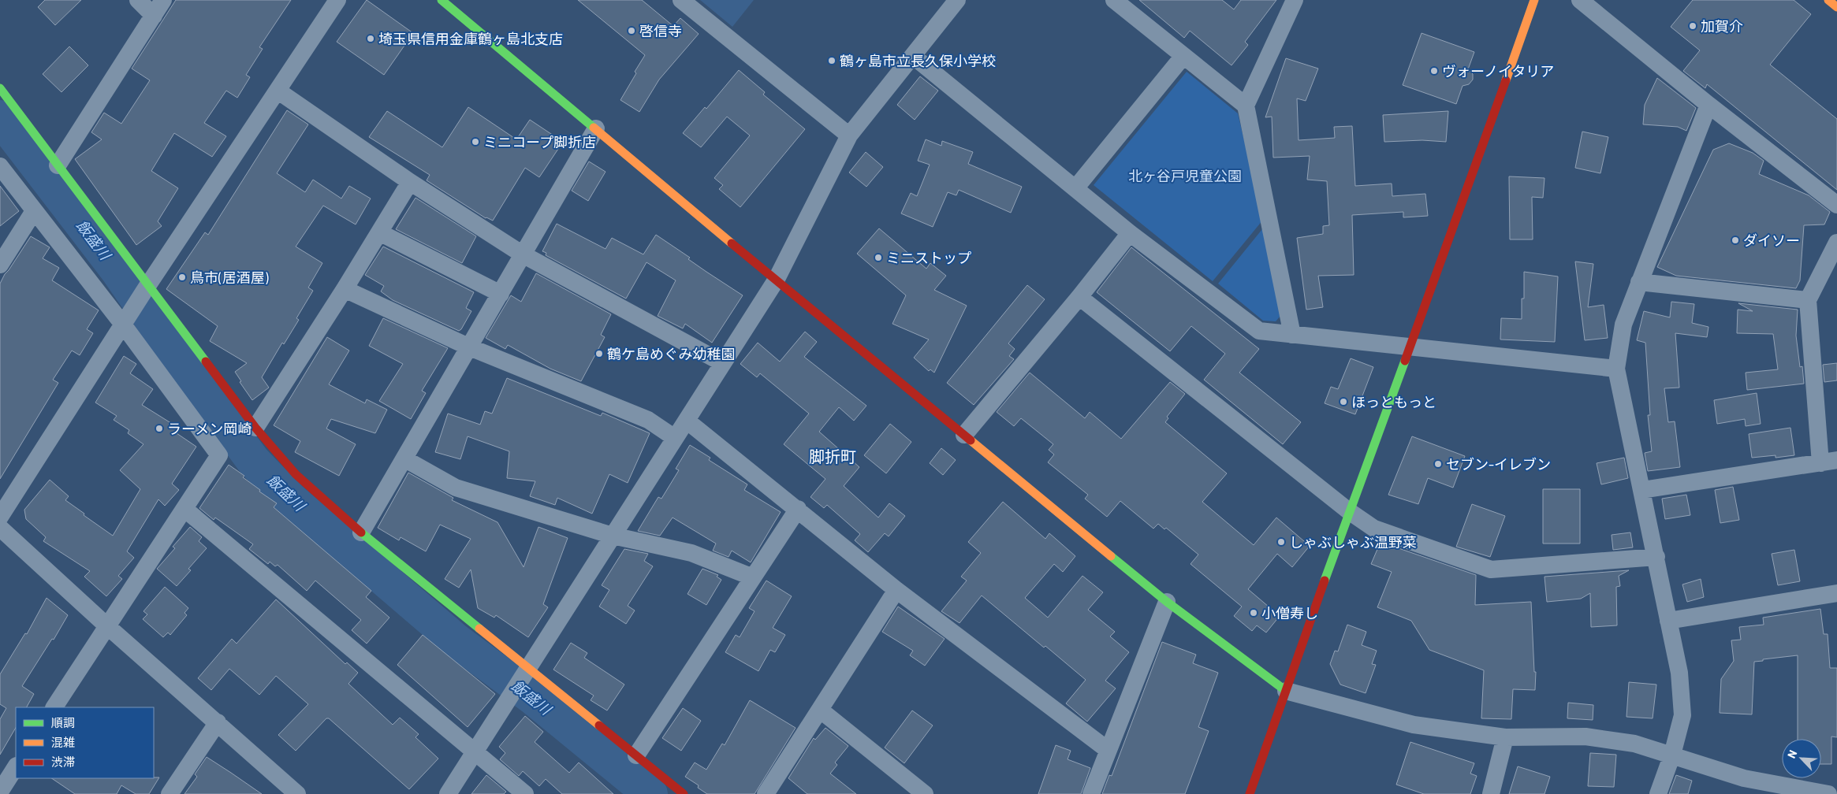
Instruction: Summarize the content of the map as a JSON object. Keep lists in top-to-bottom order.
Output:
{
  "districts": ["脚折町"],
  "water": ["飯盛川"],
  "parks": ["北ヶ谷戸児童公園"],
  "places": [
    "加賀介",
    "啓信寺",
    "埼玉県信用金庫鶴ヶ島北支店",
    "鶴ヶ島市立長久保小学校",
    "ヴォーノイタリア",
    "ミニコープ脚折店",
    "ダイソー",
    "ミニストップ",
    "鳥市(居酒屋)",
    "鶴ケ島めぐみ幼稚園",
    "ほっともっと",
    "ラーメン岡崎",
    "セブン-イレブン",
    "しゃぶしゃぶ温野菜",
    "小僧寿し"
  ],
  "legend": ["順調", "混雑", "渋滞"],
  "north": "top left"
}
